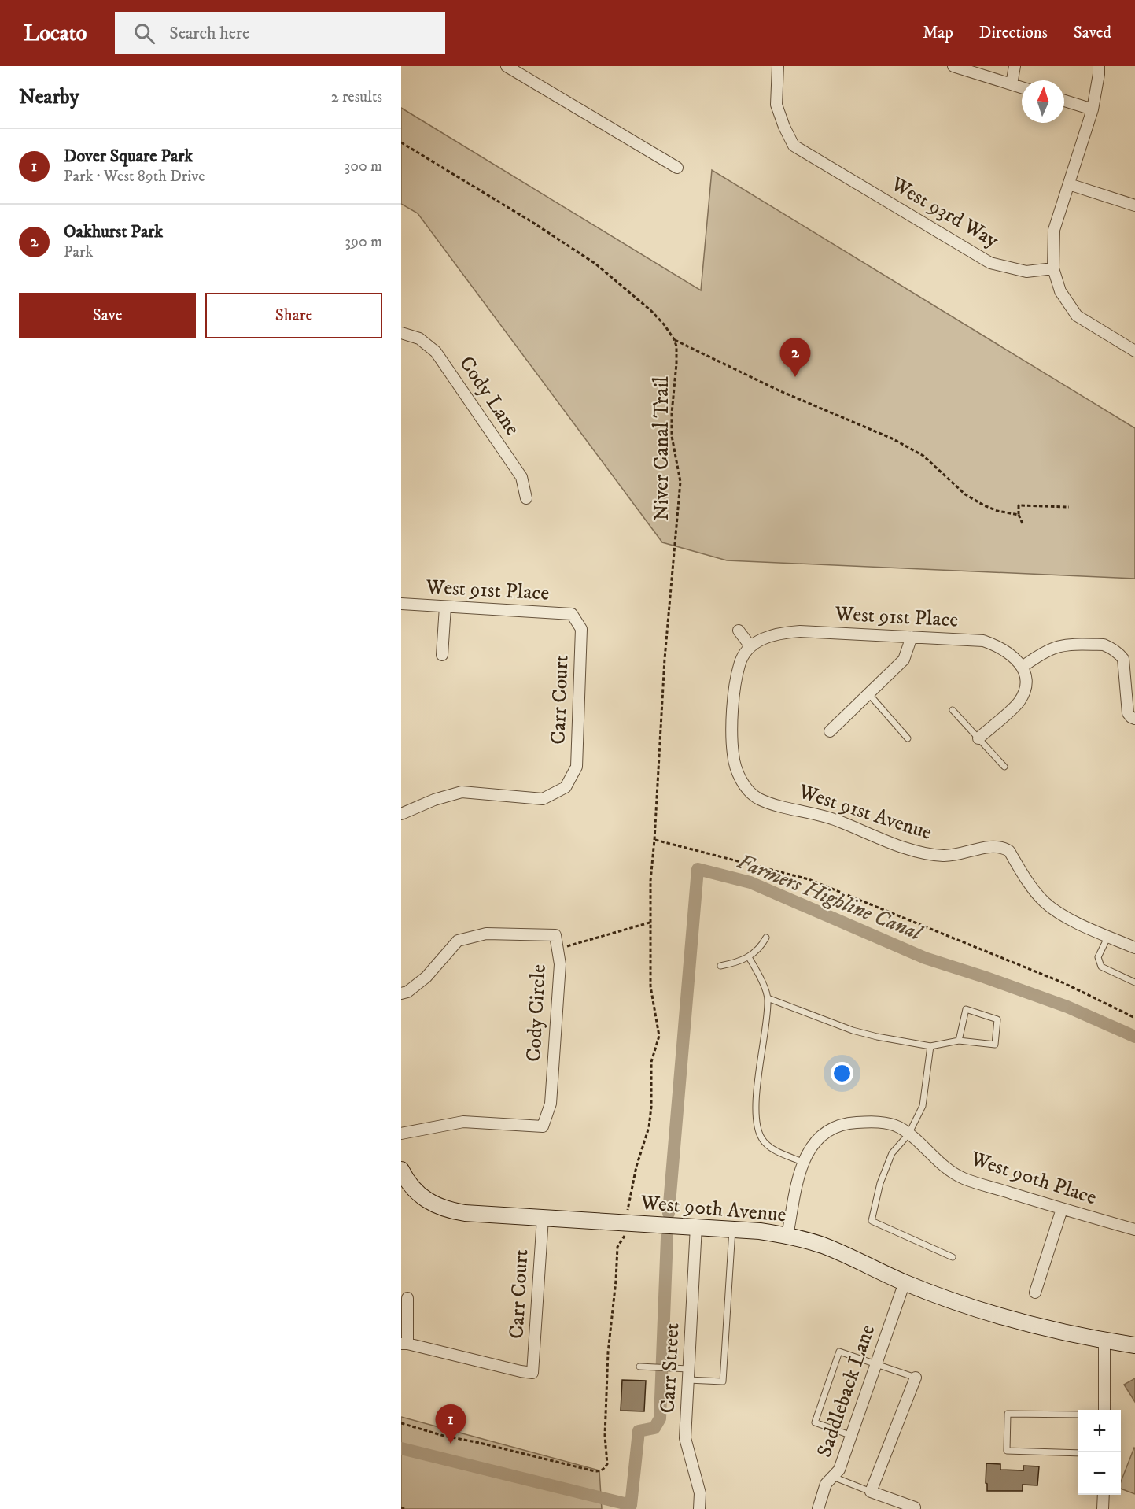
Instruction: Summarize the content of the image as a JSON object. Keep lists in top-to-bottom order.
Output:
{
  "streets": {
    "street": [
      "West 93rd Way",
      "Cody Lane",
      "West 91st Place",
      "Carr Court",
      "West 91st Avenue",
      "Cody Circle",
      "West 90th Place",
      "West 90th Avenue",
      "Carr Street",
      "Saddleback Lane"
    ],
    "path": ["Niver Canal Trail"]
  },
  "crossings": [
    ["West 91st Place", "Carr Court"],
    ["West 91st Place", "West 91st Avenue"],
    ["Carr Court", "West 90th Avenue"],
    ["West 90th Place", "West 90th Avenue"],
    ["West 90th Avenue", "Carr Street"],
    ["West 90th Avenue", "Saddleback Lane"]
  ],
  "water": ["Farmers Highline Canal"],
  "north": "top",
  "page": {
    "header": "Locato",
    "search": "Search here",
    "nav": ["Map", "Directions", "Saved"],
    "heading": ["Nearby", "2 results"],
    "list": [
      {
        "mark": "1",
        "name": "Dover Square Park",
        "note": "Park · West 89th Drive",
        "value": "300 m"
      },
      {
        "mark": "2",
        "name": "Oakhurst Park",
        "note": "Park",
        "value": "390 m"
      }
    ],
    "buttons": ["Save", "Share"],
    "pins": ["2", "1"],
    "map_buttons": ["+", "−"]
  }
}
